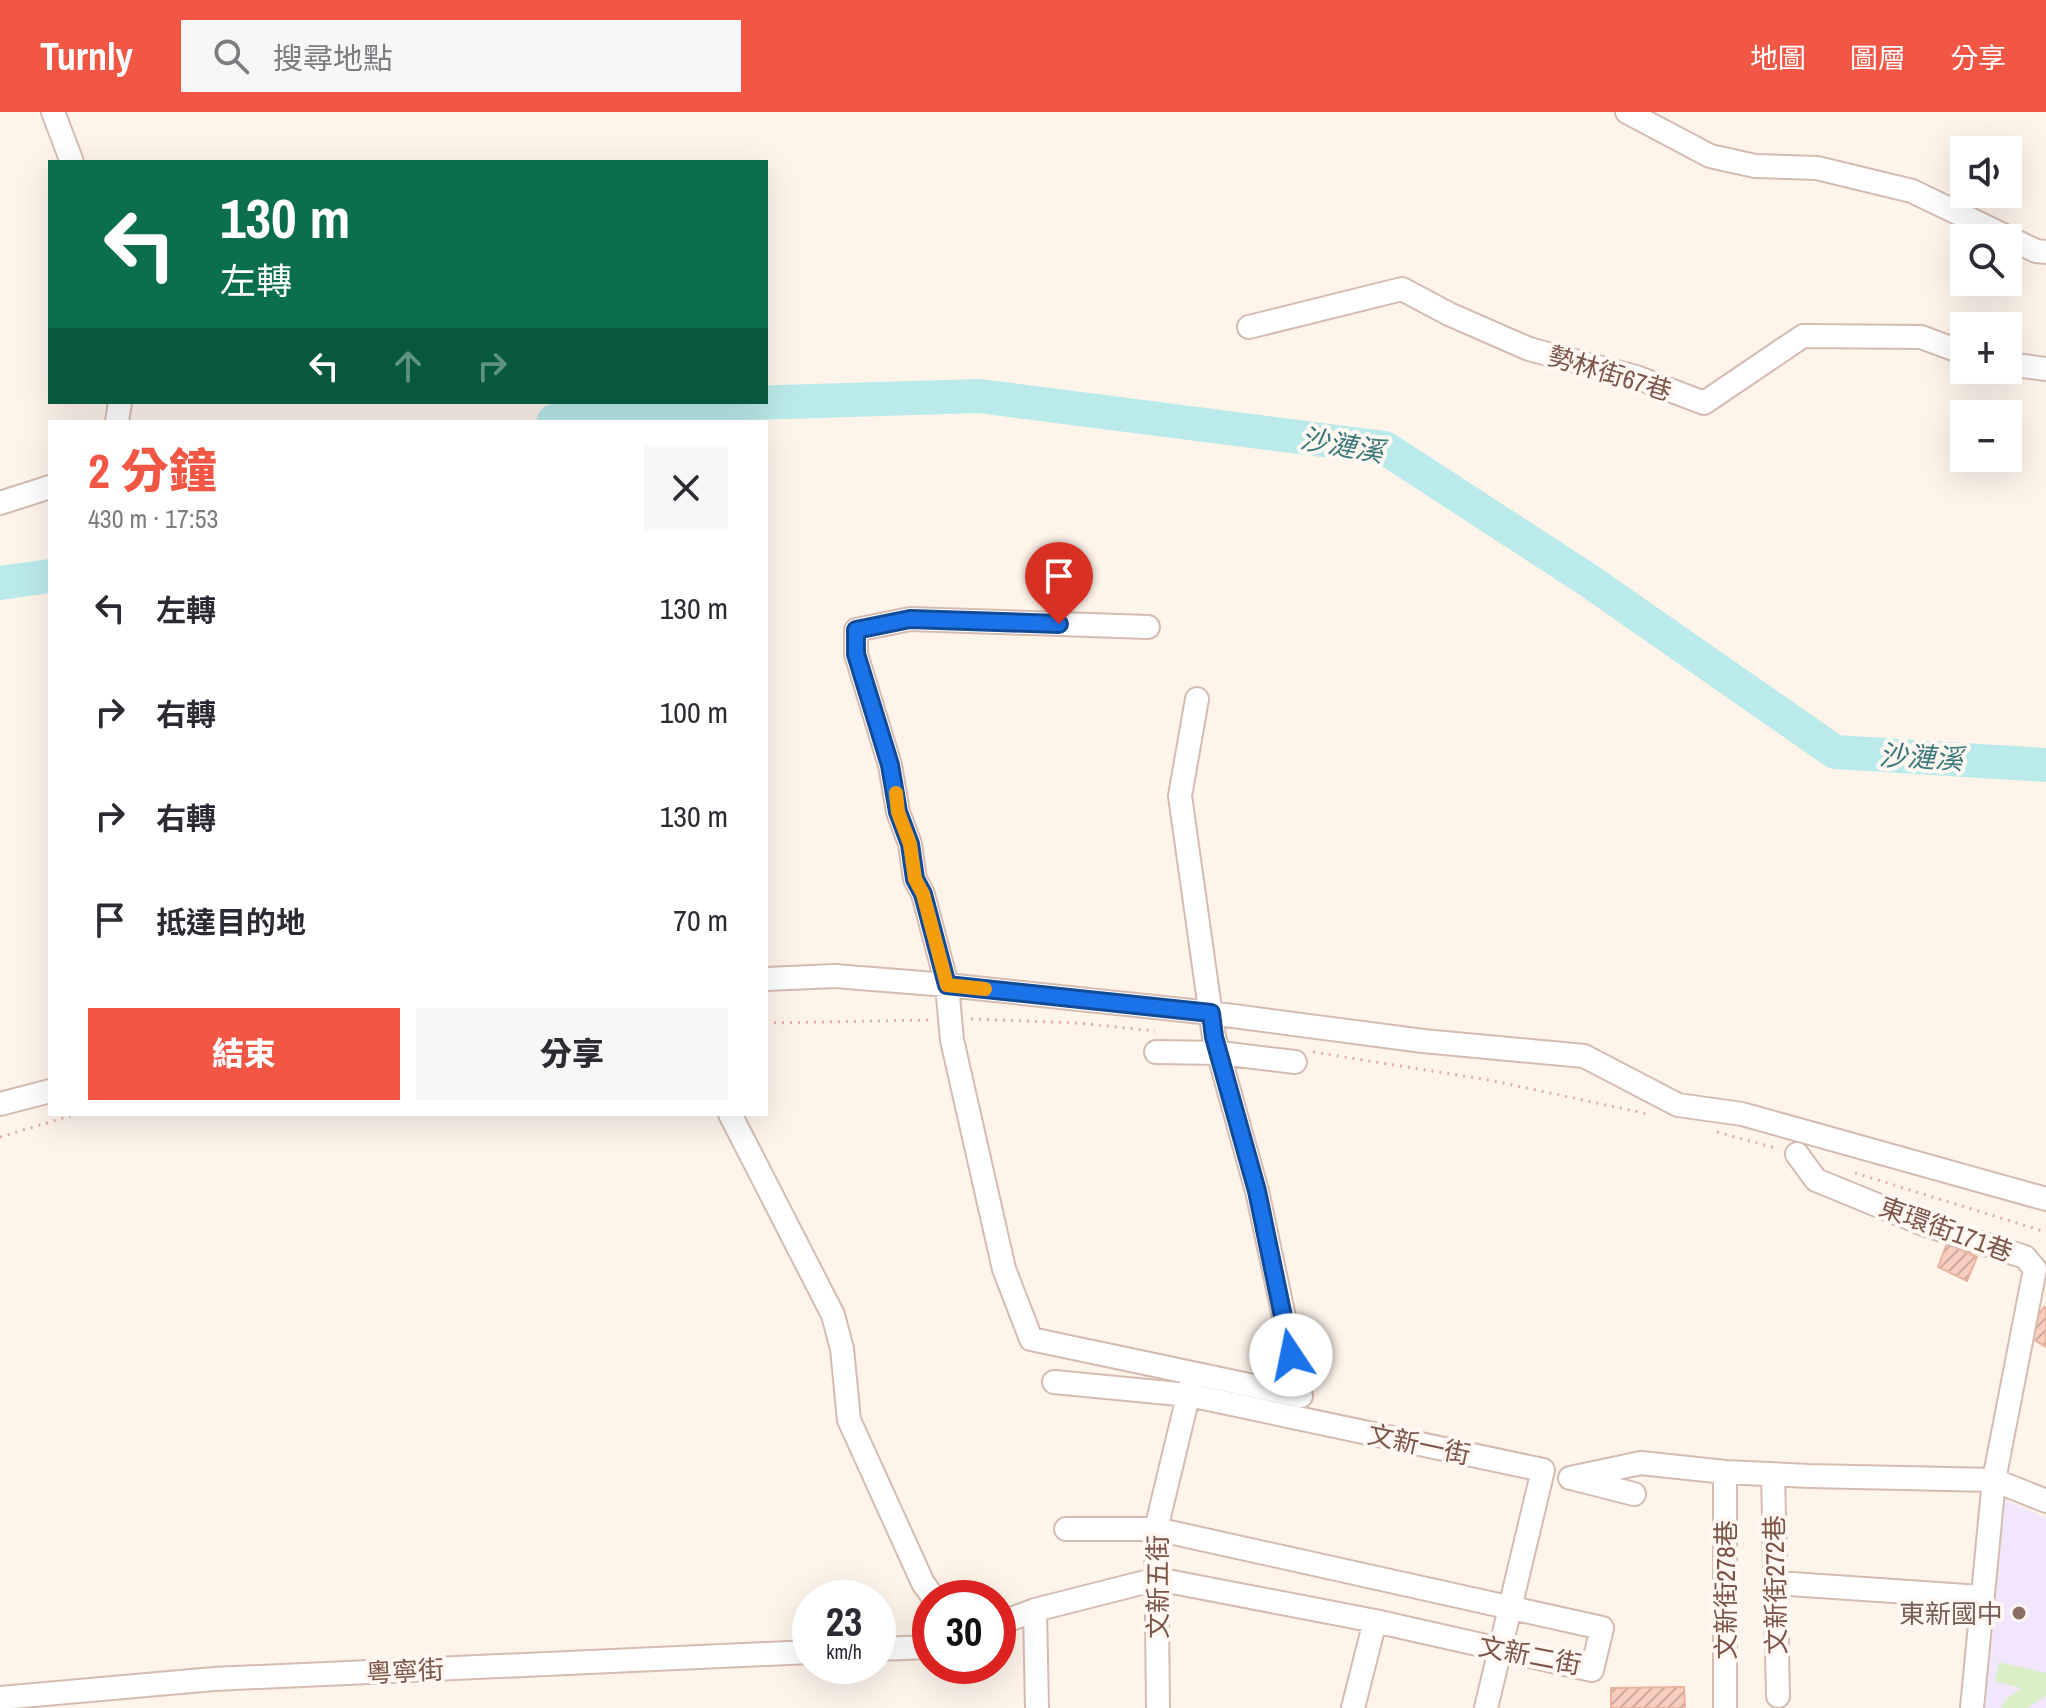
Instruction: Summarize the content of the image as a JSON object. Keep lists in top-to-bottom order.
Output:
{
  "streets": {
    "street": [
      "勢林街67巷",
      "東環街171巷",
      "文新一街",
      "文新街272巷",
      "文新五街",
      "文新街278巷",
      "文新二街",
      "粵寧街"
    ]
  },
  "crossings": [
    ["文新一街", "文新五街"],
    ["文新五街", "文新二街"]
  ],
  "water": ["沙漣溪"],
  "places": ["東新國中"],
  "page": {
    "header": "Turnly",
    "search": "搜尋地點",
    "nav": ["地圖", "圖層", "分享"],
    "map_buttons": ["+", "−"],
    "turn": ["130 m", "左轉"],
    "heading": ["2 分鐘", "430 m · 17:53"],
    "list": [
      {
        "name": "左轉",
        "value": "130 m"
      },
      {
        "name": "右轉",
        "value": "100 m"
      },
      {
        "name": "右轉",
        "value": "130 m"
      },
      {
        "name": "抵達目的地",
        "value": "70 m"
      }
    ],
    "buttons": ["結束", "分享"],
    "speed": "23 km/h",
    "limit": "30"
  }
}
